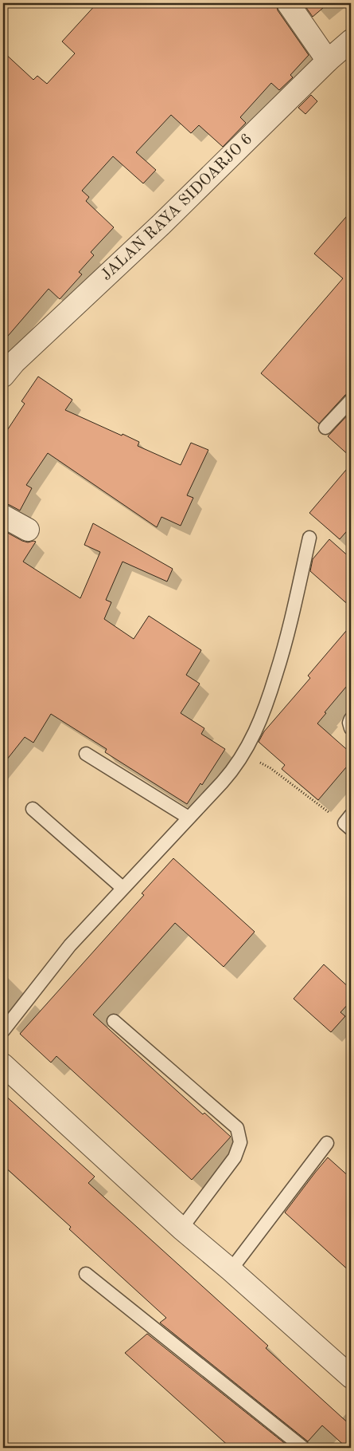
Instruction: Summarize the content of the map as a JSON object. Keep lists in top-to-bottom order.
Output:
{
  "streets": {
    "street": ["JALAN RAYA SIDOARJO 6"]
  }
}
